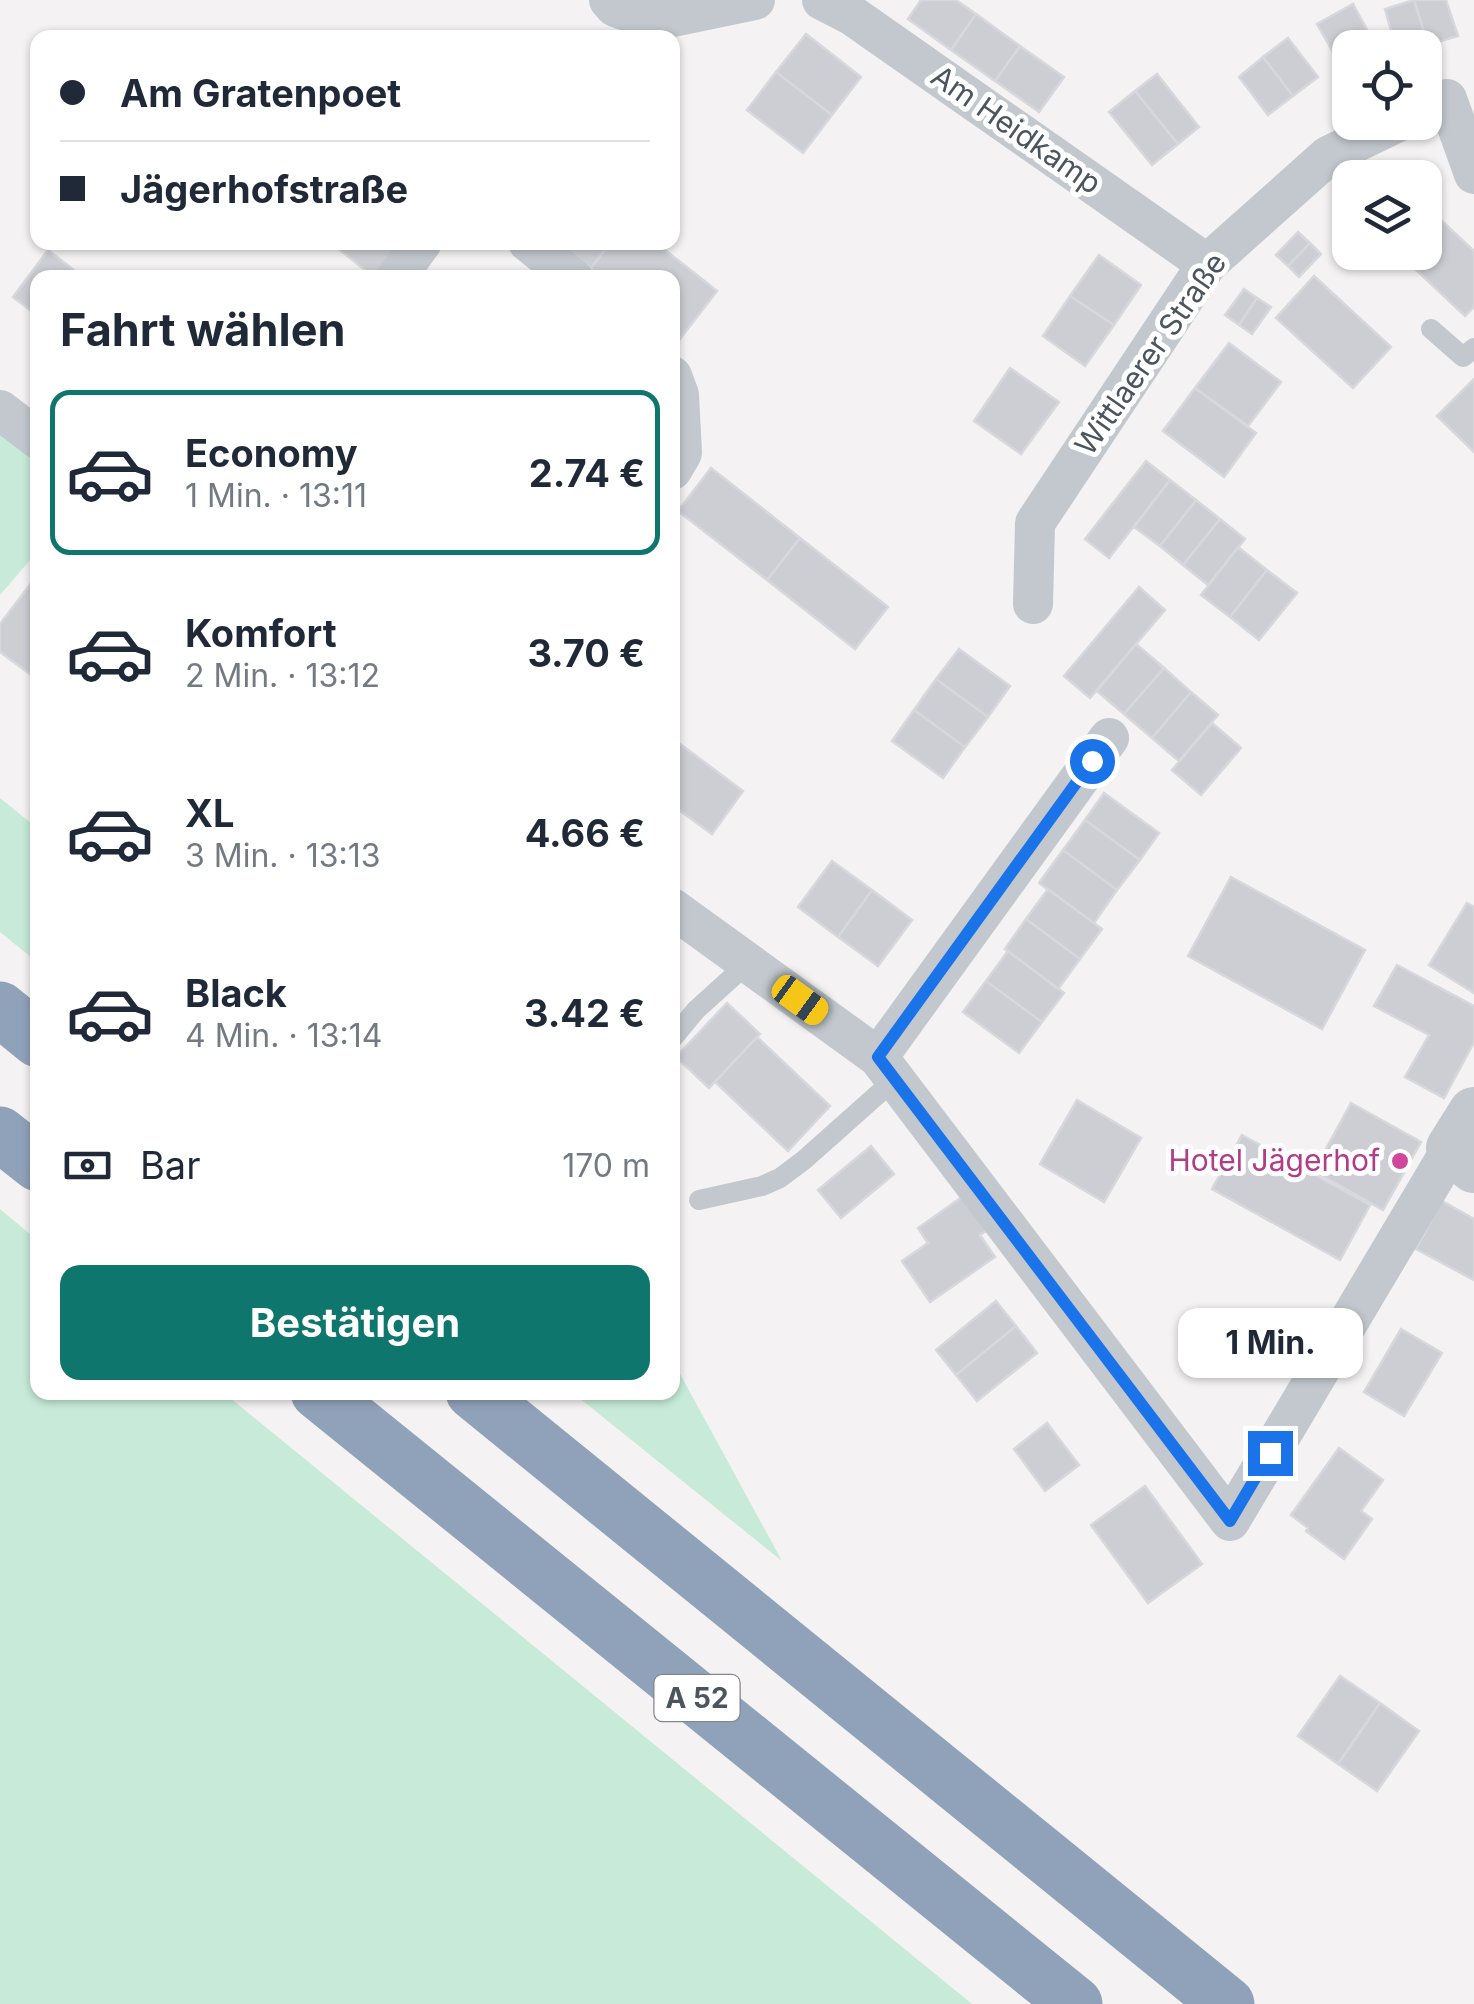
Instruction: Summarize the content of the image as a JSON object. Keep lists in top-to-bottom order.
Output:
{
  "streets": {
    "highway": ["A 52"],
    "street": ["Am Heidkamp", "Wittlaerer Straße"]
  },
  "crossings": [
    ["Am Heidkamp", "Wittlaerer Straße"]
  ],
  "places": ["Hotel Jägerhof"],
  "page": {
    "banner": ["Am Gratenpoet", "Jägerhofstraße"],
    "heading": "Fahrt wählen",
    "list": [
      {
        "name": "Economy",
        "note": "1 Min. · 13:11",
        "value": "2.74 €"
      },
      {
        "name": "Komfort",
        "note": "2 Min. · 13:12",
        "value": "3.70 €"
      },
      {
        "name": "XL",
        "note": "3 Min. · 13:13",
        "value": "4.66 €"
      },
      {
        "name": "Black",
        "note": "4 Min. · 13:14",
        "value": "3.42 €"
      }
    ],
    "pay": ["Bar", "170 m"],
    "buttons": "Bestätigen",
    "bubble": "1 Min."
  }
}
